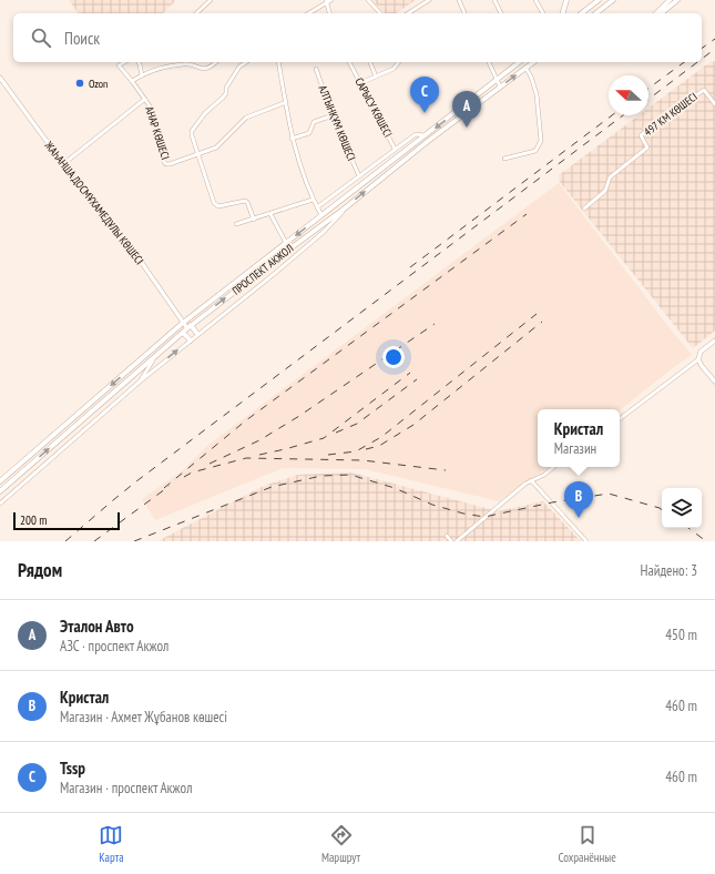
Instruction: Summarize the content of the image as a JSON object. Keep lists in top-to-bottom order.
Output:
{
  "streets": {
    "main road": ["ПРОСПЕКТ АКЖОЛ"],
    "street": [
      "САРЫСУ КӨШЕСІ",
      "497 КМ КӨШЕСІ",
      "АЛТЫНҚҰМ КӨШЕСІ",
      "АНАР КӨШЕСІ",
      "ЖАҺАНША ДОСМҰХАМЕДҰЛЫ КӨШЕСІ"
    ]
  },
  "crossings": [
    ["САРЫСУ КӨШЕСІ", "ПРОСПЕКТ АКЖОЛ"],
    ["ЖАҺАНША ДОСМҰХАМЕДҰЛЫ КӨШЕСІ", "ПРОСПЕКТ АКЖОЛ"]
  ],
  "places": ["Ozon"],
  "scale_bar": "200 m",
  "north": "left",
  "page": {
    "search": "Поиск",
    "pins": ["C", "A", "B"],
    "popup": ["Кристал", "Магазин"],
    "scale": "200 m",
    "heading": ["Рядом", "Найдено: 3"],
    "list": [
      {
        "mark": "A",
        "name": "Эталон Авто",
        "note": "АЗС · проспект Акжол",
        "value": "450 m"
      },
      {
        "mark": "B",
        "name": "Кристал",
        "note": "Магазин · Ахмет Жұбанов көшесі",
        "value": "460 m"
      },
      {
        "mark": "C",
        "name": "Tssp",
        "note": "Магазин · проспект Акжол",
        "value": "460 m"
      }
    ],
    "nav": ["Карта", "Маршрут", "Сохранённые"]
  }
}
